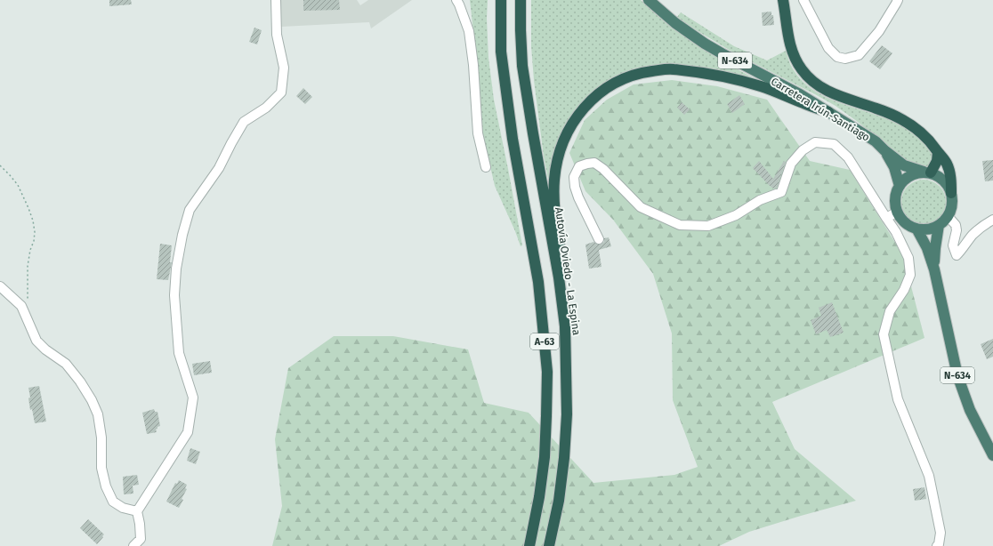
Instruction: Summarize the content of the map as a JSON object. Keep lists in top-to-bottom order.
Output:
{
  "streets": {
    "highway": [
      "N-634",
      "Carretera Irún-Santiago",
      "Autovía Oviedo - La Espina",
      "A-63"
    ]
  },
  "crossings": [
    ["N-634", "Carretera Irún-Santiago"]
  ]
}
